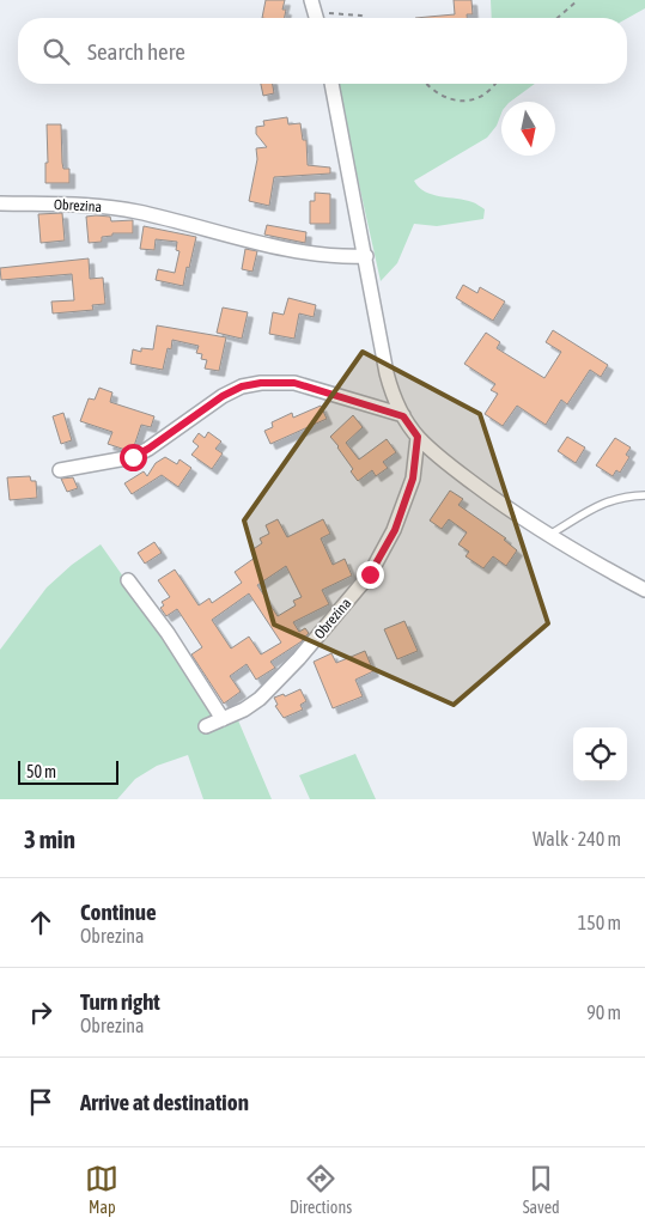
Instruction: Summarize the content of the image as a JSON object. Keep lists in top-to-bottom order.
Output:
{
  "streets": {
    "street": ["Obrezina"]
  },
  "scale_bar": "50 m",
  "north": "bottom",
  "page": {
    "search": "Search here",
    "scale": "50 m",
    "heading": ["3 min", "Walk · 240 m"],
    "list": [
      ["Continue", "Obrezina", "150 m"],
      ["Turn right", "Obrezina", "90 m"],
      "Arrive at destination"
    ],
    "nav": ["Map", "Directions", "Saved"]
  }
}
